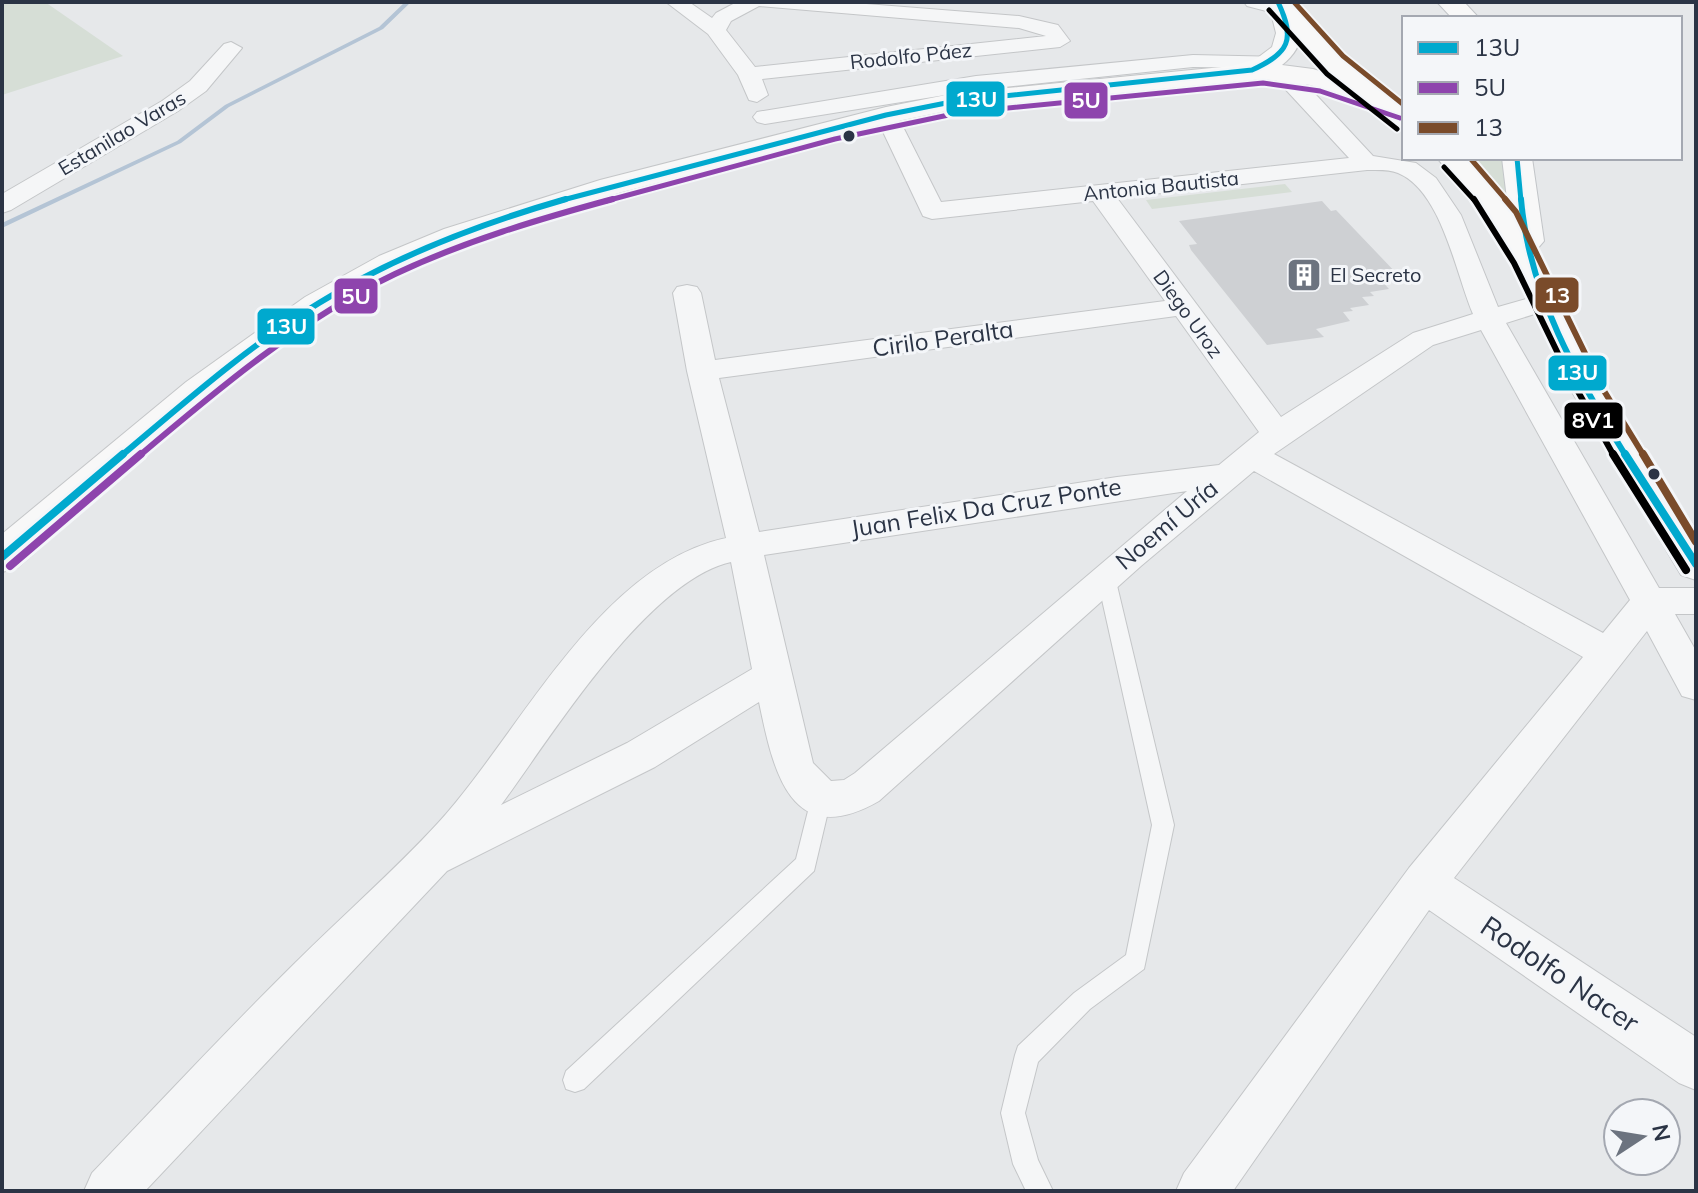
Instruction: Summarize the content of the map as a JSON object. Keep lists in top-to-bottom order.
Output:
{
  "streets": {
    "street": [
      "Rodolfo Páez",
      "Estanilao Varas",
      "Antonia Bautista",
      "Diego Uroz",
      "Cirilo Peralta",
      "Juan Felix Da Cruz Ponte",
      "Noemí Uría",
      "Rodolfo Nacer"
    ]
  },
  "crossings": [
    ["Antonia Bautista", "Diego Uroz"],
    ["Diego Uroz", "Cirilo Peralta"],
    ["Diego Uroz", "Juan Felix Da Cruz Ponte"],
    ["Diego Uroz", "Noemí Uría"],
    ["Juan Felix Da Cruz Ponte", "Noemí Uría"]
  ],
  "places": {
    "building": ["El Secreto"]
  },
  "lines": [
    "transit line 13U",
    "transit line 13",
    "transit line 8V1",
    "transit line 5U"
  ],
  "legend": ["13U", "5U", "13"],
  "north": "right"
}
